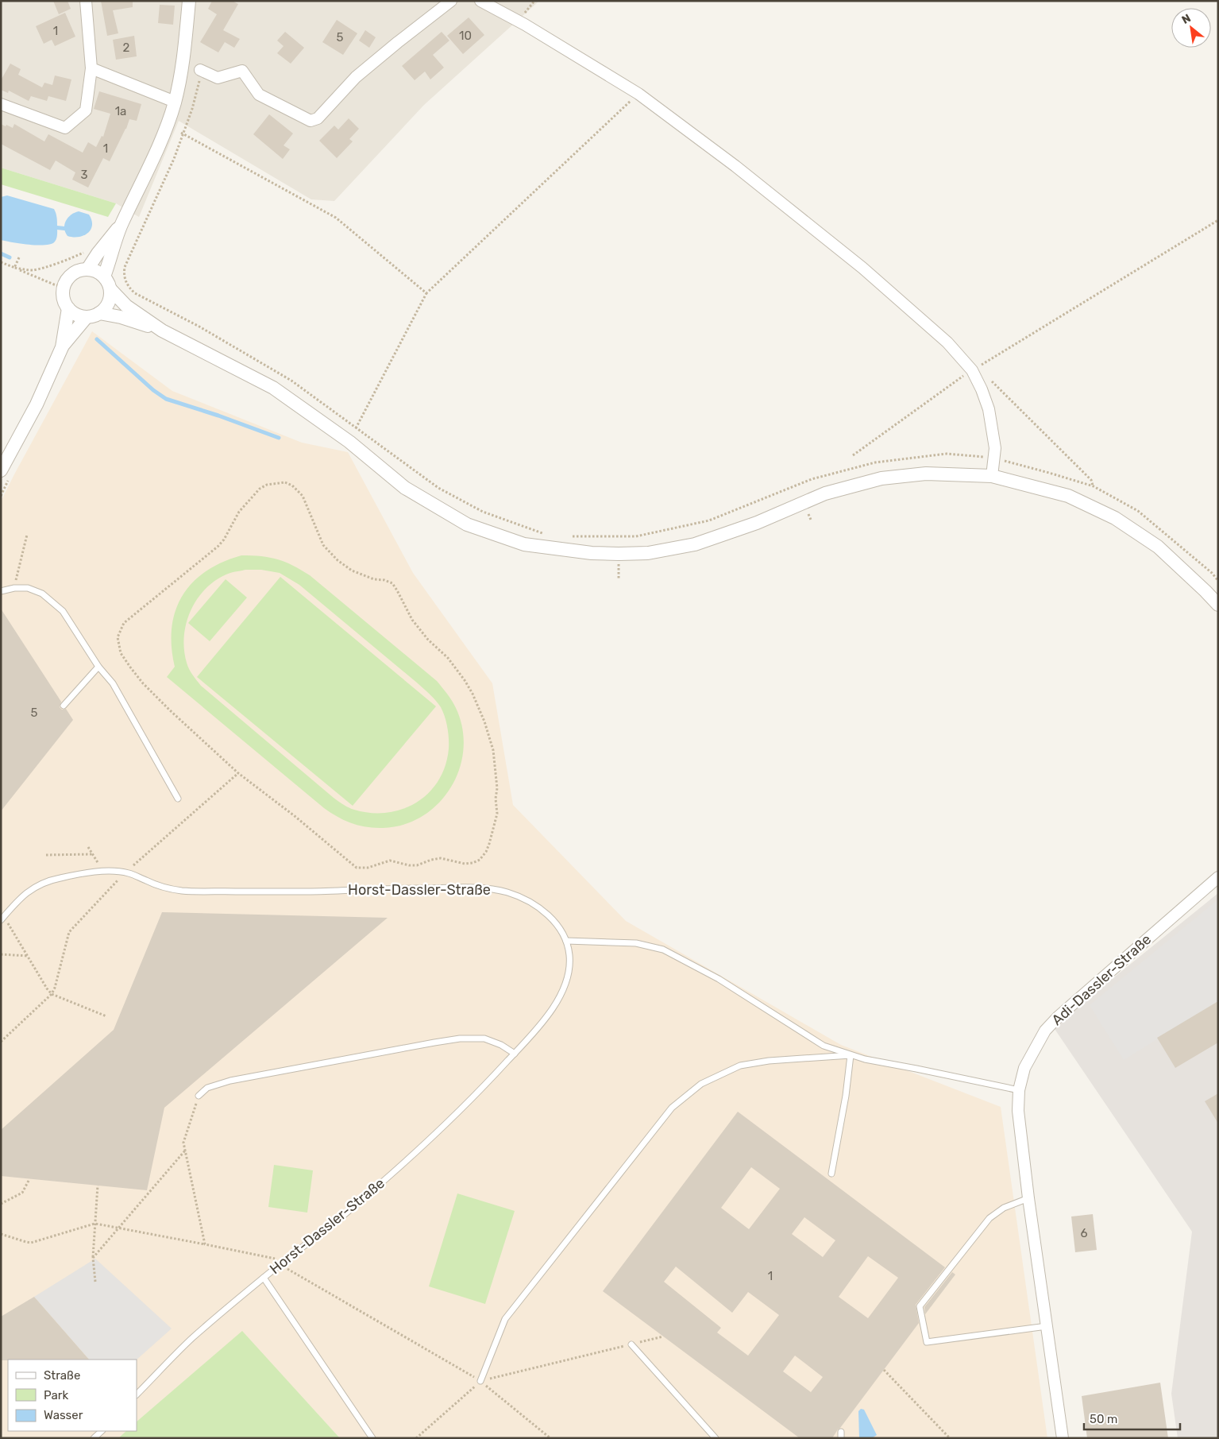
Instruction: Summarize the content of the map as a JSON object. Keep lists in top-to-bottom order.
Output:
{
  "streets": {
    "street": ["Adi-Dassler-Straße"],
    "lane": ["Horst-Dassler-Straße"]
  },
  "house_numbers": [
    "1",
    "10",
    "5",
    "2",
    "1a",
    "1",
    "3",
    "5",
    "6",
    "1"
  ],
  "legend": ["Straße", "Park", "Wasser"],
  "scale_bar": "50 m",
  "north": "top left"
}
